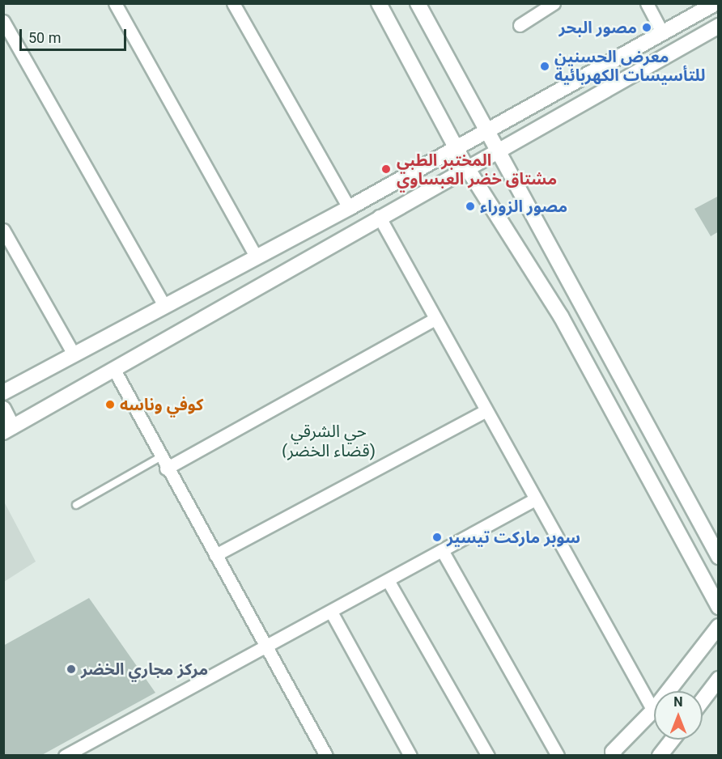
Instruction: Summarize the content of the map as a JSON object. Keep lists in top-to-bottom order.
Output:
{
  "districts": ["حي الشرقي (قضاء الخضر)"],
  "places": [
    "مصور البحر",
    "معرض الحسنين للتأسيسات الكهربائية",
    "المختبر الطبي مشتاق خضر العبساوي",
    "مصور الزوراء",
    "كوفي وناسه",
    "سوبر ماركت تيسير",
    "مركز مجاري الخضر"
  ],
  "scale_bar": "50 m",
  "north": "top"
}
